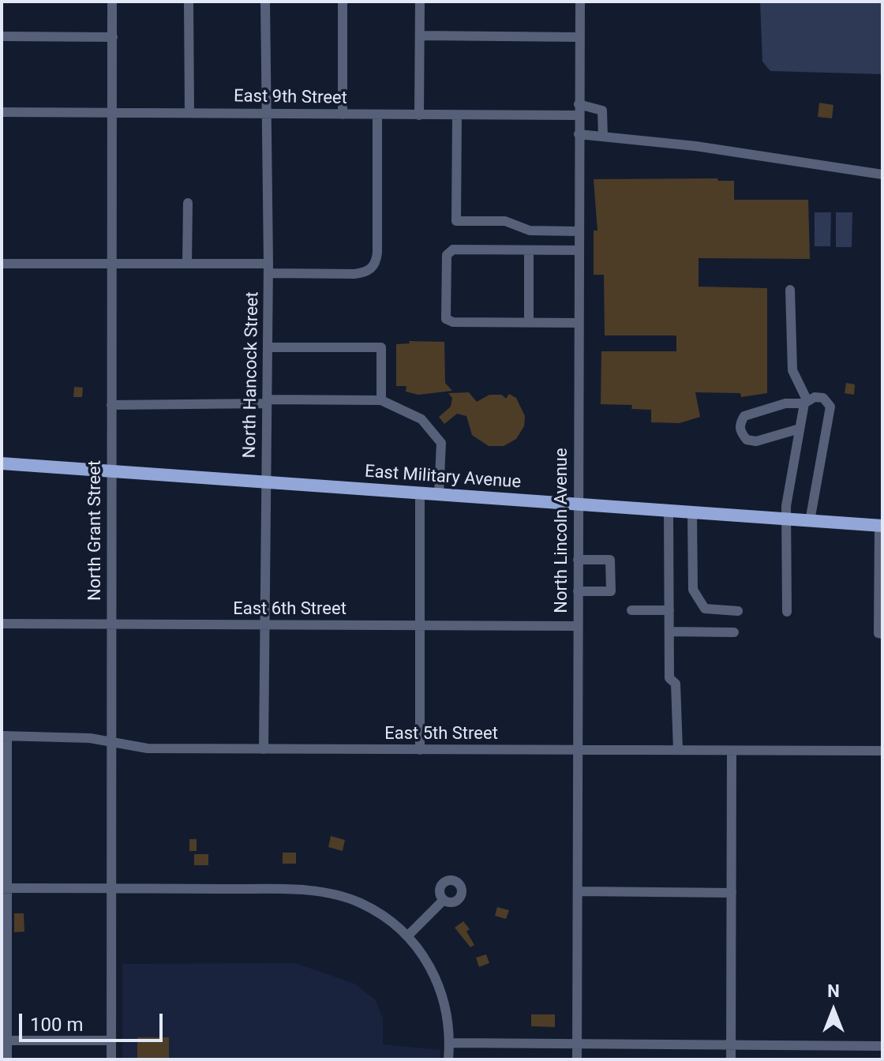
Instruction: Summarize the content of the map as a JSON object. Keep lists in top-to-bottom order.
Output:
{
  "streets": {
    "main road": ["East Military Avenue"],
    "street": [
      "East 9th Street",
      "North Hancock Street",
      "North Grant Street",
      "North Lincoln Avenue",
      "East 6th Street",
      "East 5th Street"
    ]
  },
  "crossings": [
    ["East 9th Street", "North Hancock Street"],
    ["East 9th Street", "North Grant Street"],
    ["East 9th Street", "North Lincoln Avenue"],
    ["North Hancock Street", "East Military Avenue"],
    ["North Hancock Street", "East 6th Street"],
    ["North Hancock Street", "East 5th Street"],
    ["East Military Avenue", "North Grant Street"],
    ["East Military Avenue", "North Lincoln Avenue"],
    ["North Grant Street", "East 6th Street"],
    ["North Grant Street", "East 5th Street"],
    ["North Lincoln Avenue", "East 6th Street"],
    ["North Lincoln Avenue", "East 5th Street"]
  ],
  "scale_bar": "100 m",
  "north": "top"
}
